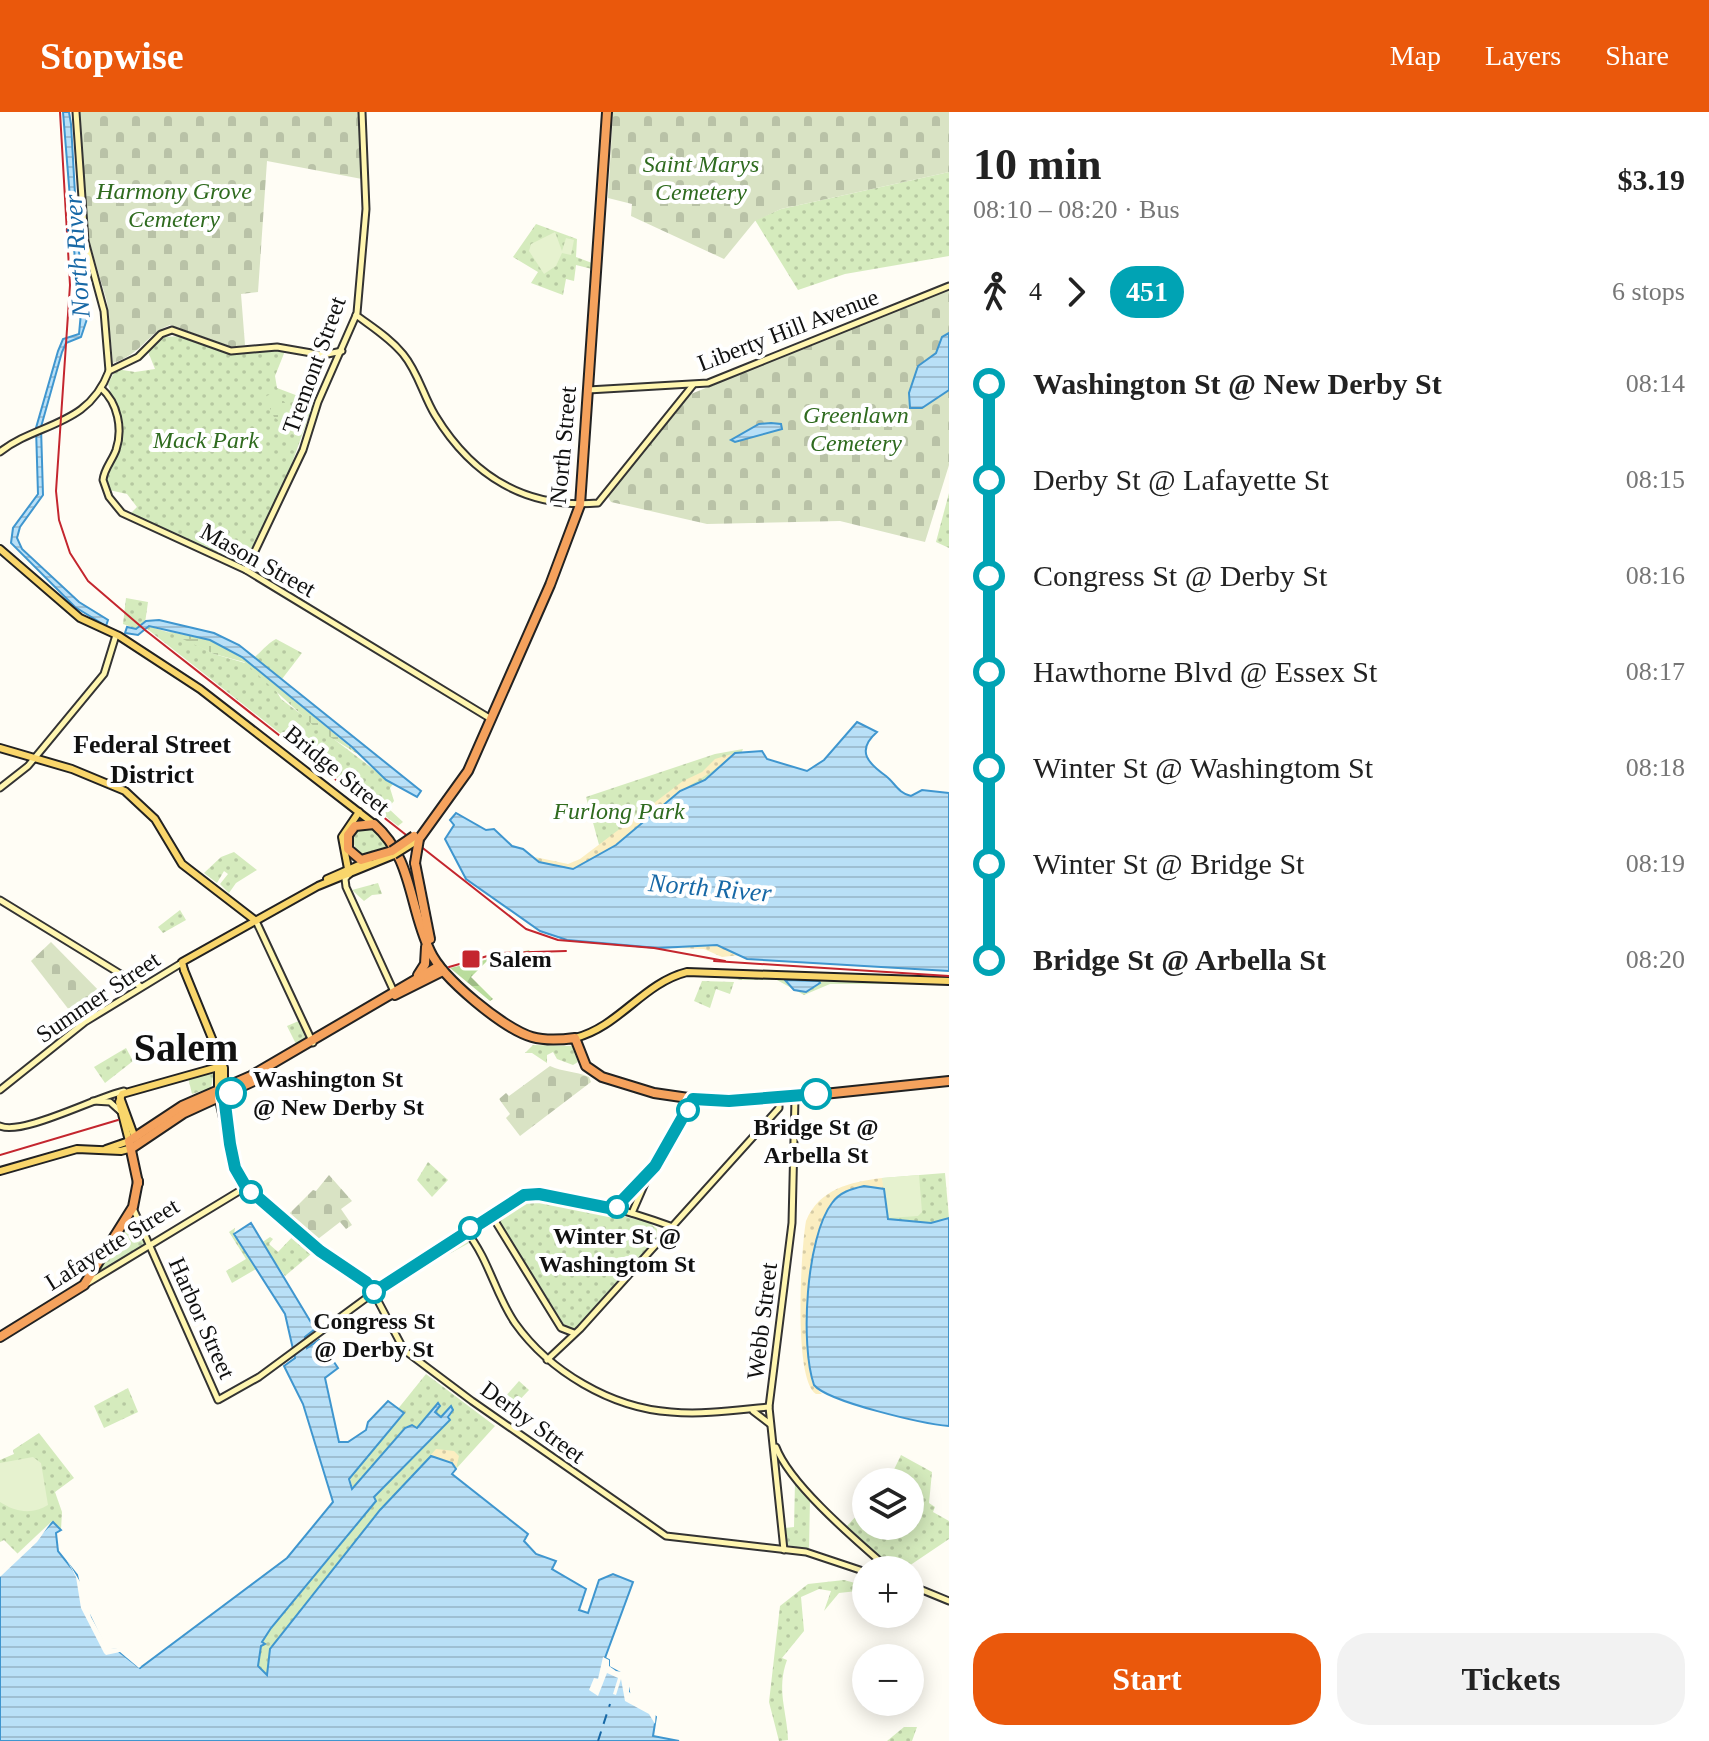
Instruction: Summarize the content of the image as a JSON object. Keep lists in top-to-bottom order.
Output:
{
  "streets": {
    "highway": ["North Street", "Bridge Street", "Lafayette Street"],
    "main road": ["Summer Street"],
    "street": [
      "Liberty Hill Avenue",
      "Tremont Street",
      "Mason Street",
      "Harbor Street",
      "Webb Street",
      "Derby Street"
    ]
  },
  "crossings": [
    ["Liberty Hill Avenue", "North Street"],
    ["Tremont Street", "Mason Street"],
    ["North Street", "Mason Street"],
    ["North Street", "Summer Street"],
    ["Lafayette Street", "Harbor Street"],
    ["Lafayette Street", "Derby Street"],
    ["Harbor Street", "Derby Street"],
    ["Webb Street", "Derby Street"]
  ],
  "districts": ["Federal Street District", "Salem"],
  "water": ["North River"],
  "parks": [
    "Saint Marys Cemetery",
    "Harmony Grove Cemetery",
    "Greenlawn Cemetery",
    "Mack Park",
    "Furlong Park"
  ],
  "places": {
    "transit": ["Salem"],
    "other": [
      "Washington St @ New Derby St",
      "Bridge St @ Arbella St",
      "Winter St @ Washingtom St",
      "Congress St @ Derby St"
    ]
  },
  "lines": ["bus line 451"],
  "page": {
    "header": "Stopwise",
    "nav": ["Map", "Layers", "Share"],
    "heading": ["10 min", "08:10 – 08:20 · Bus", "$3.19"],
    "legs": ["4", "451", "6 stops"],
    "list": [
      {
        "name": "Washington St @ New Derby St",
        "value": "08:14"
      },
      {
        "name": "Derby St @ Lafayette St",
        "value": "08:15"
      },
      {
        "name": "Congress St @ Derby St",
        "value": "08:16"
      },
      {
        "name": "Hawthorne Blvd @ Essex St",
        "value": "08:17"
      },
      {
        "name": "Winter St @ Washingtom St",
        "value": "08:18"
      },
      {
        "name": "Winter St @ Bridge St",
        "value": "08:19"
      },
      {
        "name": "Bridge St @ Arbella St",
        "value": "08:20"
      }
    ],
    "map_buttons": ["+", "−"],
    "buttons": ["Start", "Tickets"]
  }
}
